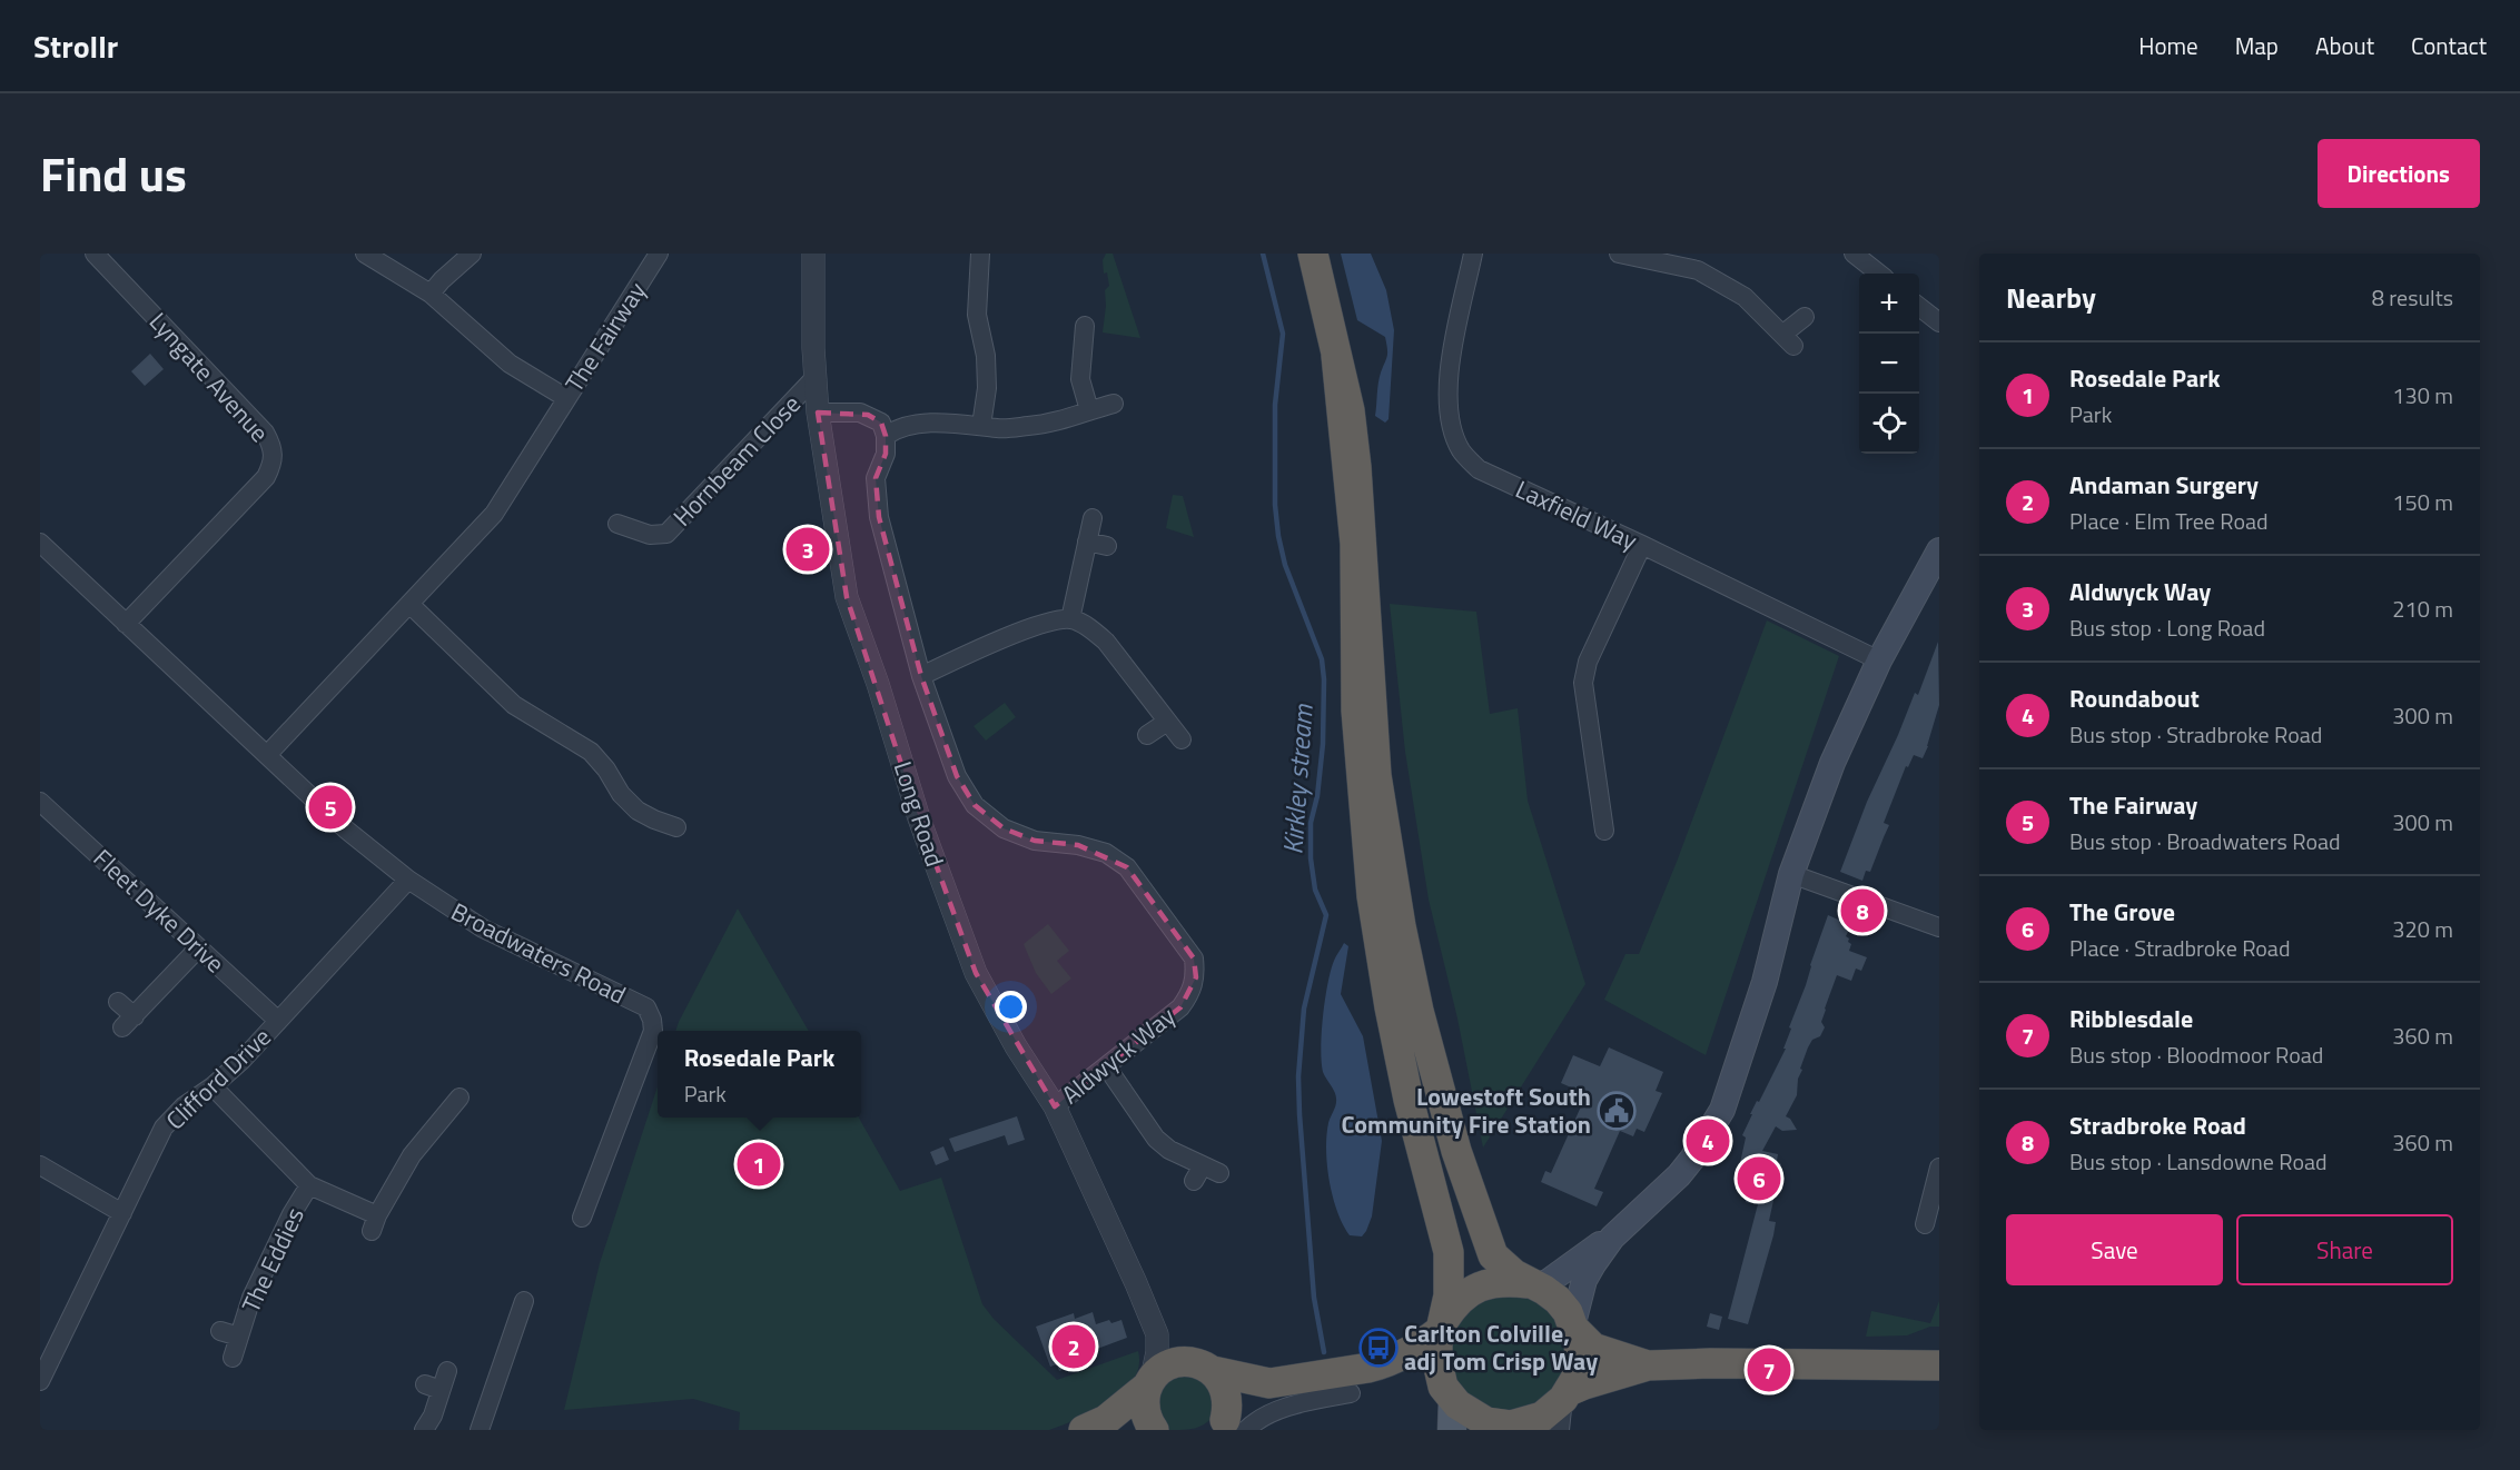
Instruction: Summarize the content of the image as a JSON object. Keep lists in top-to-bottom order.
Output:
{
  "streets": {
    "street": [
      "The Fairway",
      "Lyngate Avenue",
      "Hornbeam Close",
      "Laxfield Way",
      "Long Road",
      "Fleet Dyke Drive",
      "Broadwaters Road",
      "Aldwyck Way",
      "Clifford Drive",
      "The Eddies"
    ]
  },
  "crossings": [
    ["The Fairway", "Broadwaters Road"],
    ["Lyngate Avenue", "Broadwaters Road"],
    ["Hornbeam Close", "Long Road"],
    ["Long Road", "Aldwyck Way"],
    ["Fleet Dyke Drive", "Clifford Drive"],
    ["Broadwaters Road", "Clifford Drive"]
  ],
  "water": ["Kirkley stream"],
  "places": {
    "public building": ["Lowestoft South Community Fire Station"],
    "bus stop": ["Carlton Colville, adj Tom Crisp Way"]
  },
  "page": {
    "header": "Strollr",
    "nav": [
      "Home",
      "Map",
      "About",
      "Contact"
    ],
    "title": "Find us",
    "buttons": [
      "Directions",
      ["Save", "Share"]
    ],
    "heading": ["Nearby", "8 results"],
    "map_buttons": ["+", "−"],
    "list": [
      {
        "mark": "1",
        "name": "Rosedale Park",
        "note": "Park",
        "value": "130 m"
      },
      {
        "mark": "2",
        "name": "Andaman Surgery",
        "note": "Place · Elm Tree Road",
        "value": "150 m"
      },
      {
        "mark": "3",
        "name": "Aldwyck Way",
        "note": "Bus stop · Long Road",
        "value": "210 m"
      },
      {
        "mark": "4",
        "name": "Roundabout",
        "note": "Bus stop · Stradbroke Road",
        "value": "300 m"
      },
      {
        "mark": "5",
        "name": "The Fairway",
        "note": "Bus stop · Broadwaters Road",
        "value": "300 m"
      },
      {
        "mark": "6",
        "name": "The Grove",
        "note": "Place · Stradbroke Road",
        "value": "320 m"
      },
      {
        "mark": "7",
        "name": "Ribblesdale",
        "note": "Bus stop · Bloodmoor Road",
        "value": "360 m"
      },
      {
        "mark": "8",
        "name": "Stradbroke Road",
        "note": "Bus stop · Lansdowne Road",
        "value": "360 m"
      }
    ],
    "pins": [
      "3",
      "5",
      "8",
      "4",
      "1",
      "6",
      "2",
      "7"
    ],
    "popup": ["Rosedale Park", "Park"]
  }
}
